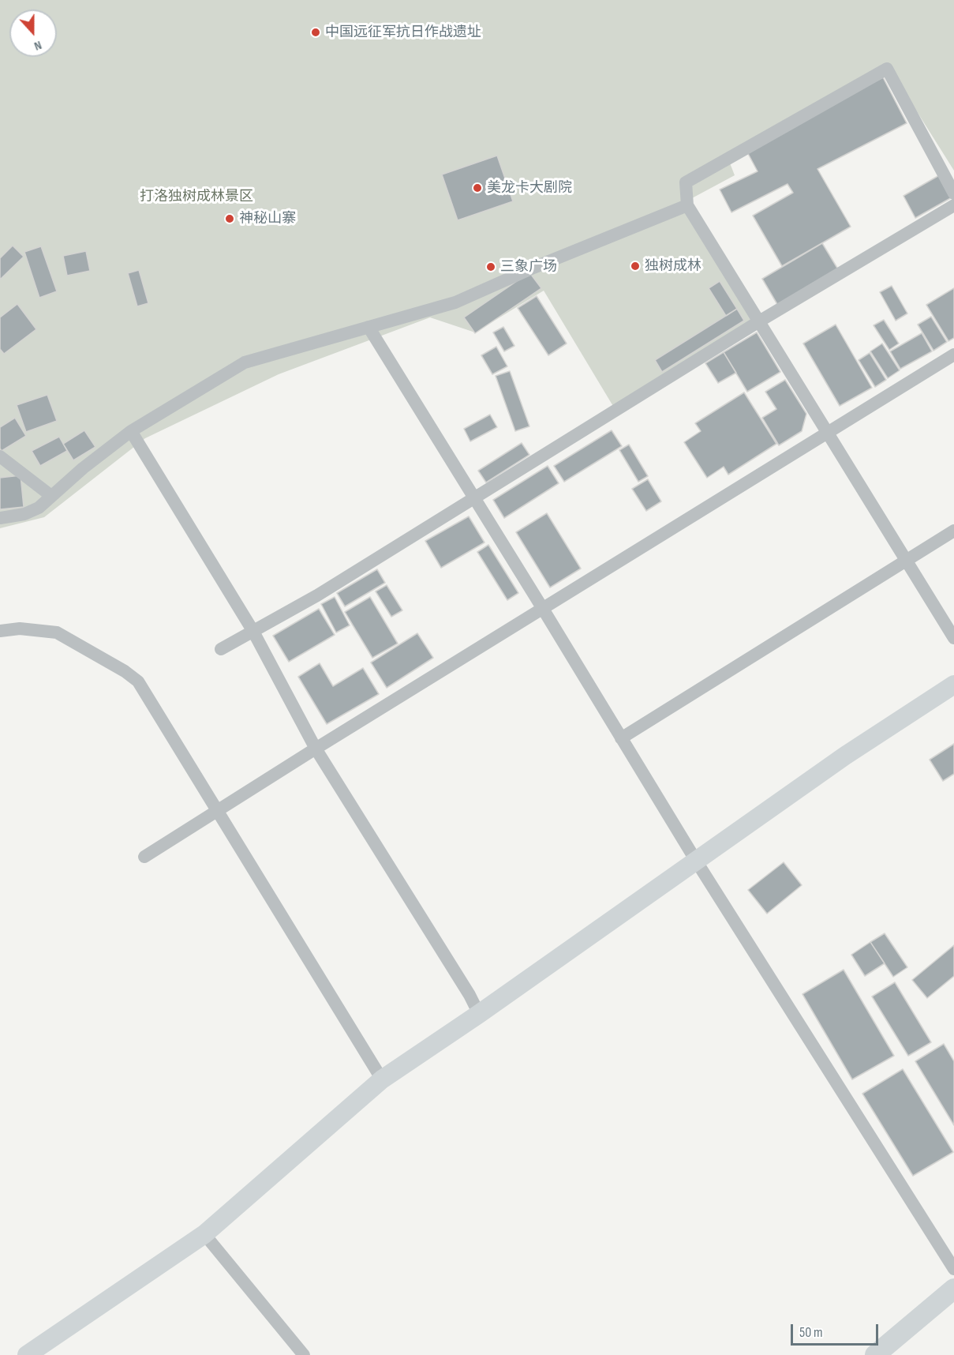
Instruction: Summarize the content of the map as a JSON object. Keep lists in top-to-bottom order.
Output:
{
  "parks": ["打洛独树成林景区"],
  "places": [
    "中国远征军抗日作战遗址",
    "美龙卡大剧院",
    "神秘山寨",
    "独树成林",
    "三象广场"
  ],
  "scale_bar": "50 m",
  "north": "bottom"
}
